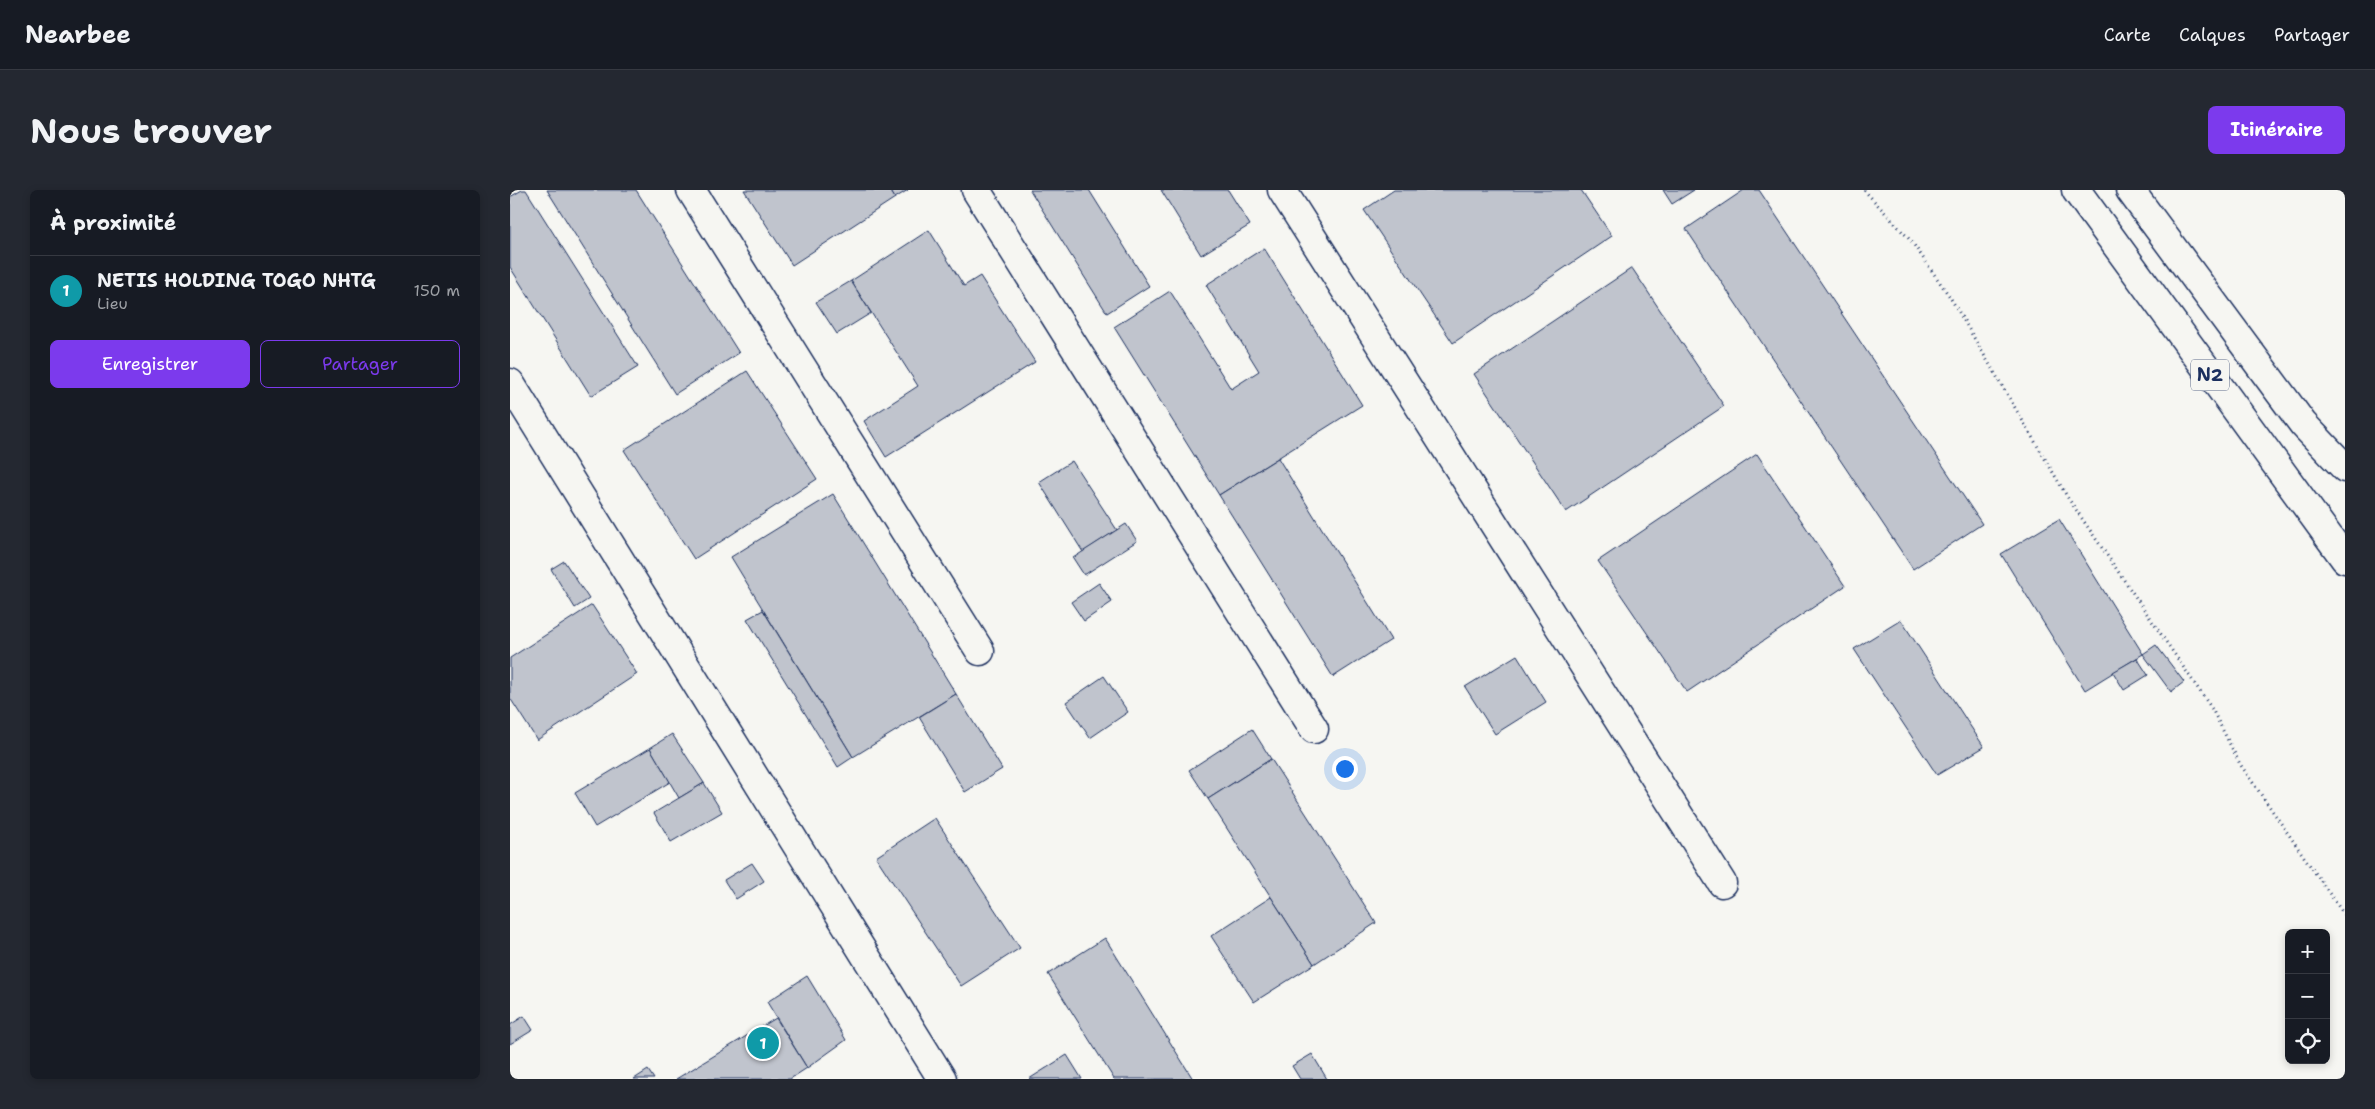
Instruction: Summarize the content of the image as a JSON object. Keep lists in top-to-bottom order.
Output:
{
  "streets": {
    "main road": ["N2"]
  },
  "page": {
    "header": "Nearbee",
    "nav": ["Carte", "Calques", "Partager"],
    "buttons": [
      "Itinéraire",
      ["Enregistrer", "Partager"]
    ],
    "title": "Nous trouver",
    "heading": "À proximité",
    "list": [
      {
        "mark": "1",
        "name": "NETIS HOLDING TOGO NHTG",
        "note": "Lieu",
        "value": "150 m"
      }
    ],
    "map_buttons": ["+", "−"],
    "pins": "1"
  }
}
